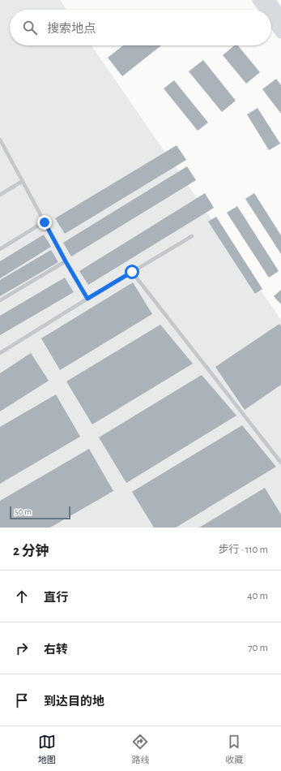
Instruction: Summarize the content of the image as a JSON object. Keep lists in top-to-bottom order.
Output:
{
  "scale_bar": "50 m",
  "page": {
    "search": "搜索地点",
    "scale": "50 m",
    "heading": ["2 分钟", "步行 · 110 m"],
    "list": [
      ["直行", "40 m"],
      ["右转", "70 m"],
      "到达目的地"
    ],
    "nav": ["地图", "路线", "收藏"]
  }
}
